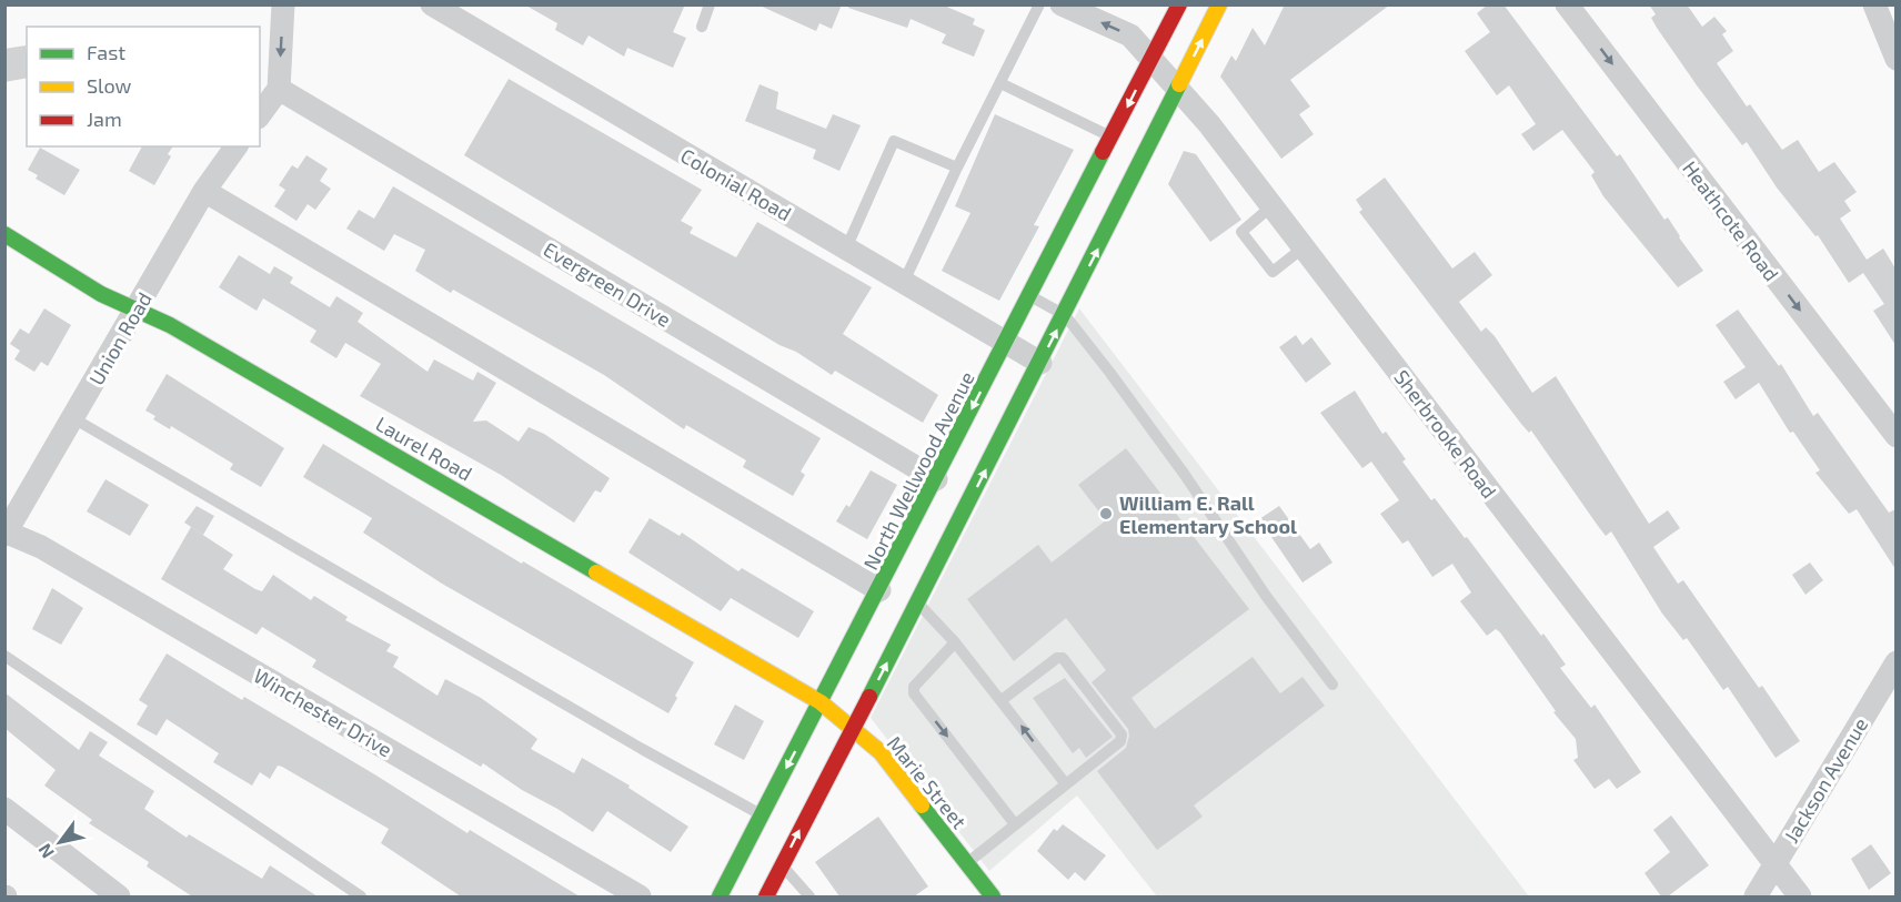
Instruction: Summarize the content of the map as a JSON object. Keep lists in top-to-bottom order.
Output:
{
  "streets": {
    "main road": ["Laurel Road", "North Wellwood Avenue", "Marie Street"],
    "street": [
      "Colonial Road",
      "Heathcote Road",
      "Evergreen Drive",
      "Union Road",
      "Sherbrooke Road",
      "Winchester Drive",
      "Jackson Avenue"
    ]
  },
  "crossings": [
    ["Colonial Road", "North Wellwood Avenue"],
    ["Evergreen Drive", "North Wellwood Avenue"],
    ["Union Road", "Laurel Road"],
    ["Union Road", "Winchester Drive"],
    ["Sherbrooke Road", "North Wellwood Avenue"],
    ["Sherbrooke Road", "Jackson Avenue"],
    ["Laurel Road", "North Wellwood Avenue"],
    ["Laurel Road", "Marie Street"],
    ["North Wellwood Avenue", "Marie Street"]
  ],
  "one_way": ["Heathcote Road"],
  "places": ["William E. Rall Elementary School"],
  "legend": ["Fast", "Slow", "Jam"],
  "north": "bottom left"
}
